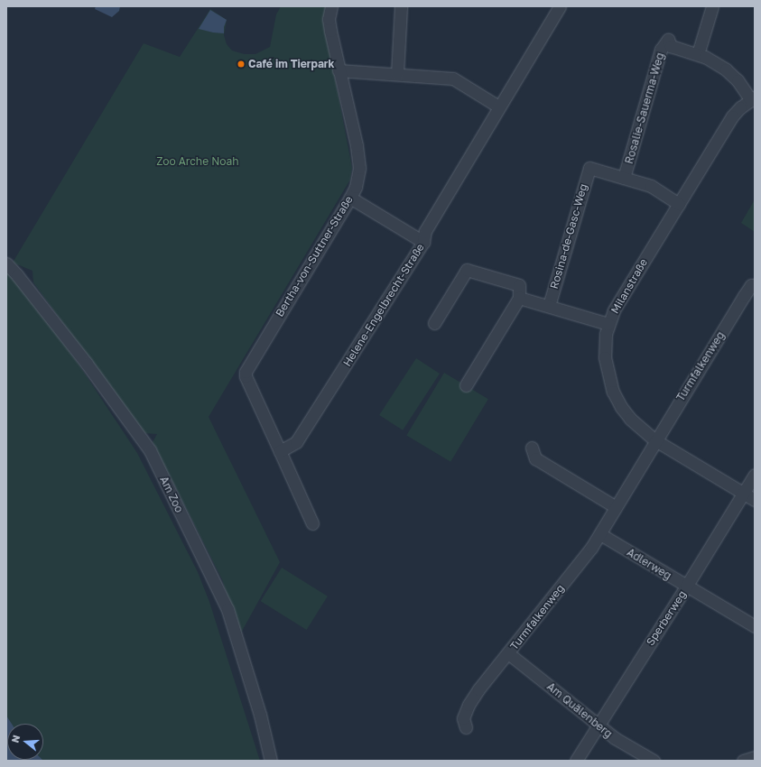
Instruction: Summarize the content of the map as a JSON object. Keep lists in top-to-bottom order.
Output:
{
  "streets": {
    "street": [
      "Rosalie-Sauerma-Weg",
      "Rosina-de-Gasc-Weg",
      "Bertha-von-Suttner-Straße",
      "Milanstraße",
      "Helene-Engelbrecht-Straße",
      "Turmfalkenweg",
      "Am Zoo",
      "Adlerweg",
      "Sperberweg",
      "Am Quälenberg"
    ]
  },
  "crossings": [
    ["Rosalie-Sauerma-Weg", "Rosina-de-Gasc-Weg"],
    ["Bertha-von-Suttner-Straße", "Helene-Engelbrecht-Straße"],
    ["Milanstraße", "Turmfalkenweg"],
    ["Milanstraße", "Sperberweg"],
    ["Turmfalkenweg", "Adlerweg"],
    ["Turmfalkenweg", "Am Quälenberg"],
    ["Adlerweg", "Sperberweg"],
    ["Sperberweg", "Am Quälenberg"]
  ],
  "parks": ["Zoo Arche Noah"],
  "places": ["Café im Tierpark"],
  "north": "left"
}
